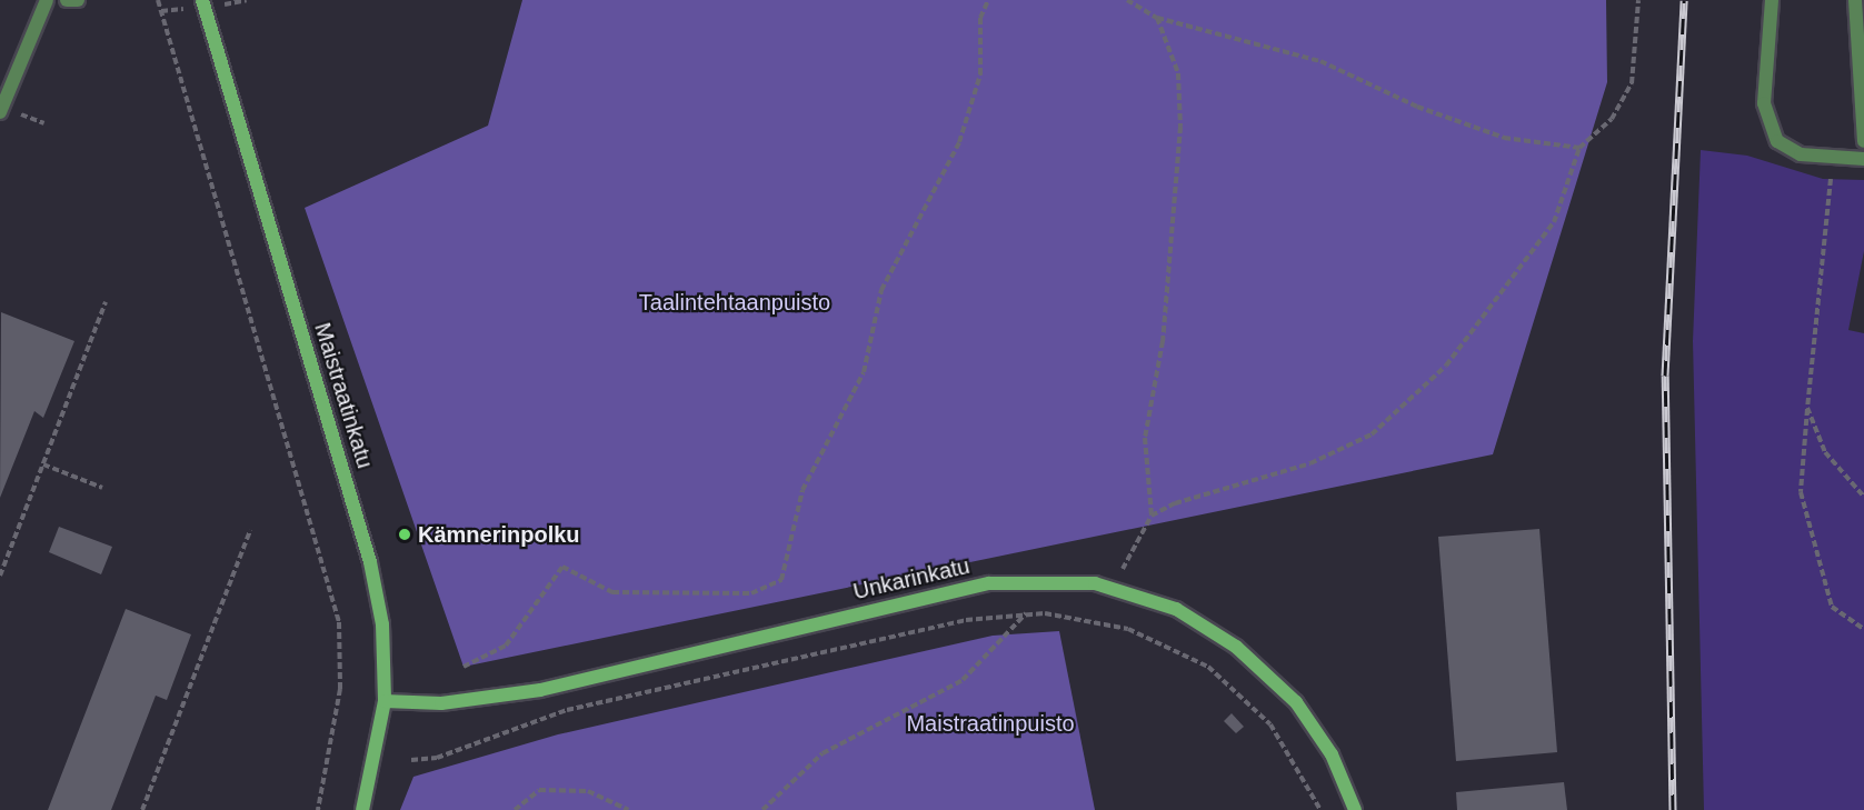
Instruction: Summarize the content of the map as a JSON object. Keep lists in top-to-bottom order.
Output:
{
  "streets": {
    "street": ["Maistraatinkatu", "Unkarinkatu"]
  },
  "crossings": [
    ["Maistraatinkatu", "Unkarinkatu"]
  ],
  "parks": ["Taalintehtaanpuisto", "Maistraatinpuisto"],
  "places": ["Kämnerinpolku"]
}
